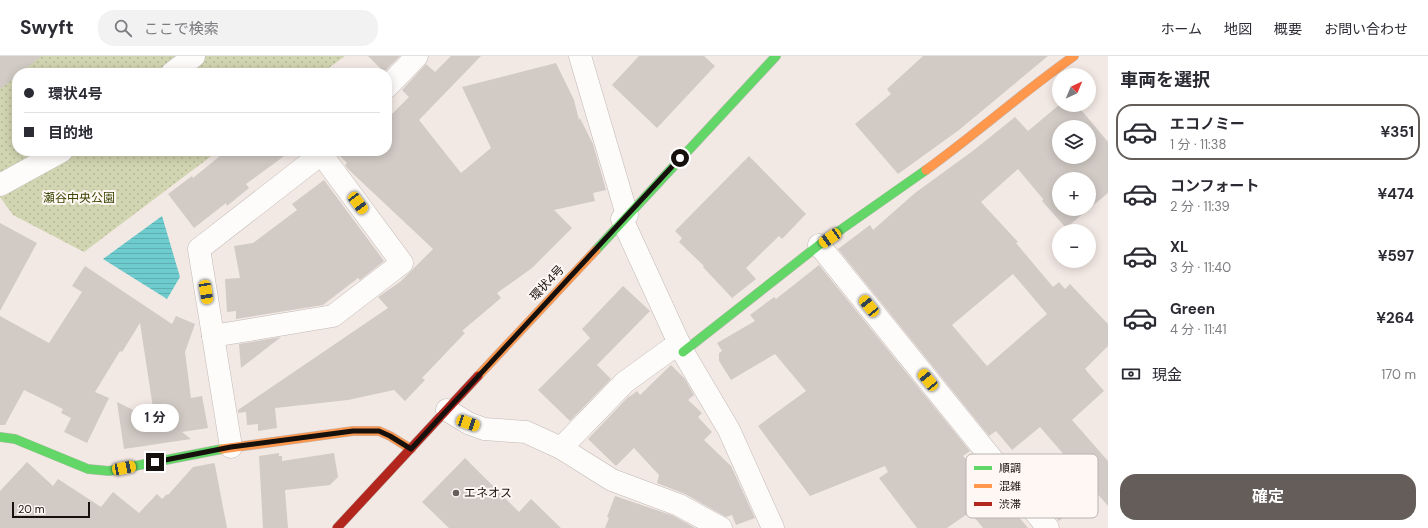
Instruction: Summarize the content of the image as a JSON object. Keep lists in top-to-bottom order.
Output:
{
  "streets": {
    "street": ["環状4号"]
  },
  "parks": ["瀬谷中央公園"],
  "places": ["エネオス"],
  "legend": ["順調", "混雑", "渋滞"],
  "scale_bar": "20 m",
  "north": "top right",
  "page": {
    "header": "Swyft",
    "search": "ここで検索",
    "nav": [
      "ホーム",
      "地図",
      "概要",
      "お問い合わせ"
    ],
    "heading": "車両を選択",
    "map_buttons": ["+", "−"],
    "banner": ["環状4号", "目的地"],
    "list": [
      {
        "name": "エコノミー",
        "note": "1 分 · 11:38",
        "value": "¥351"
      },
      {
        "name": "コンフォート",
        "note": "2 分 · 11:39",
        "value": "¥474"
      },
      {
        "name": "XL",
        "note": "3 分 · 11:40",
        "value": "¥597"
      },
      {
        "name": "Green",
        "note": "4 分 · 11:41",
        "value": "¥264"
      }
    ],
    "pay": ["現金", "170 m"],
    "bubble": "1 分",
    "buttons": "確定",
    "scale": "20 m"
  }
}
